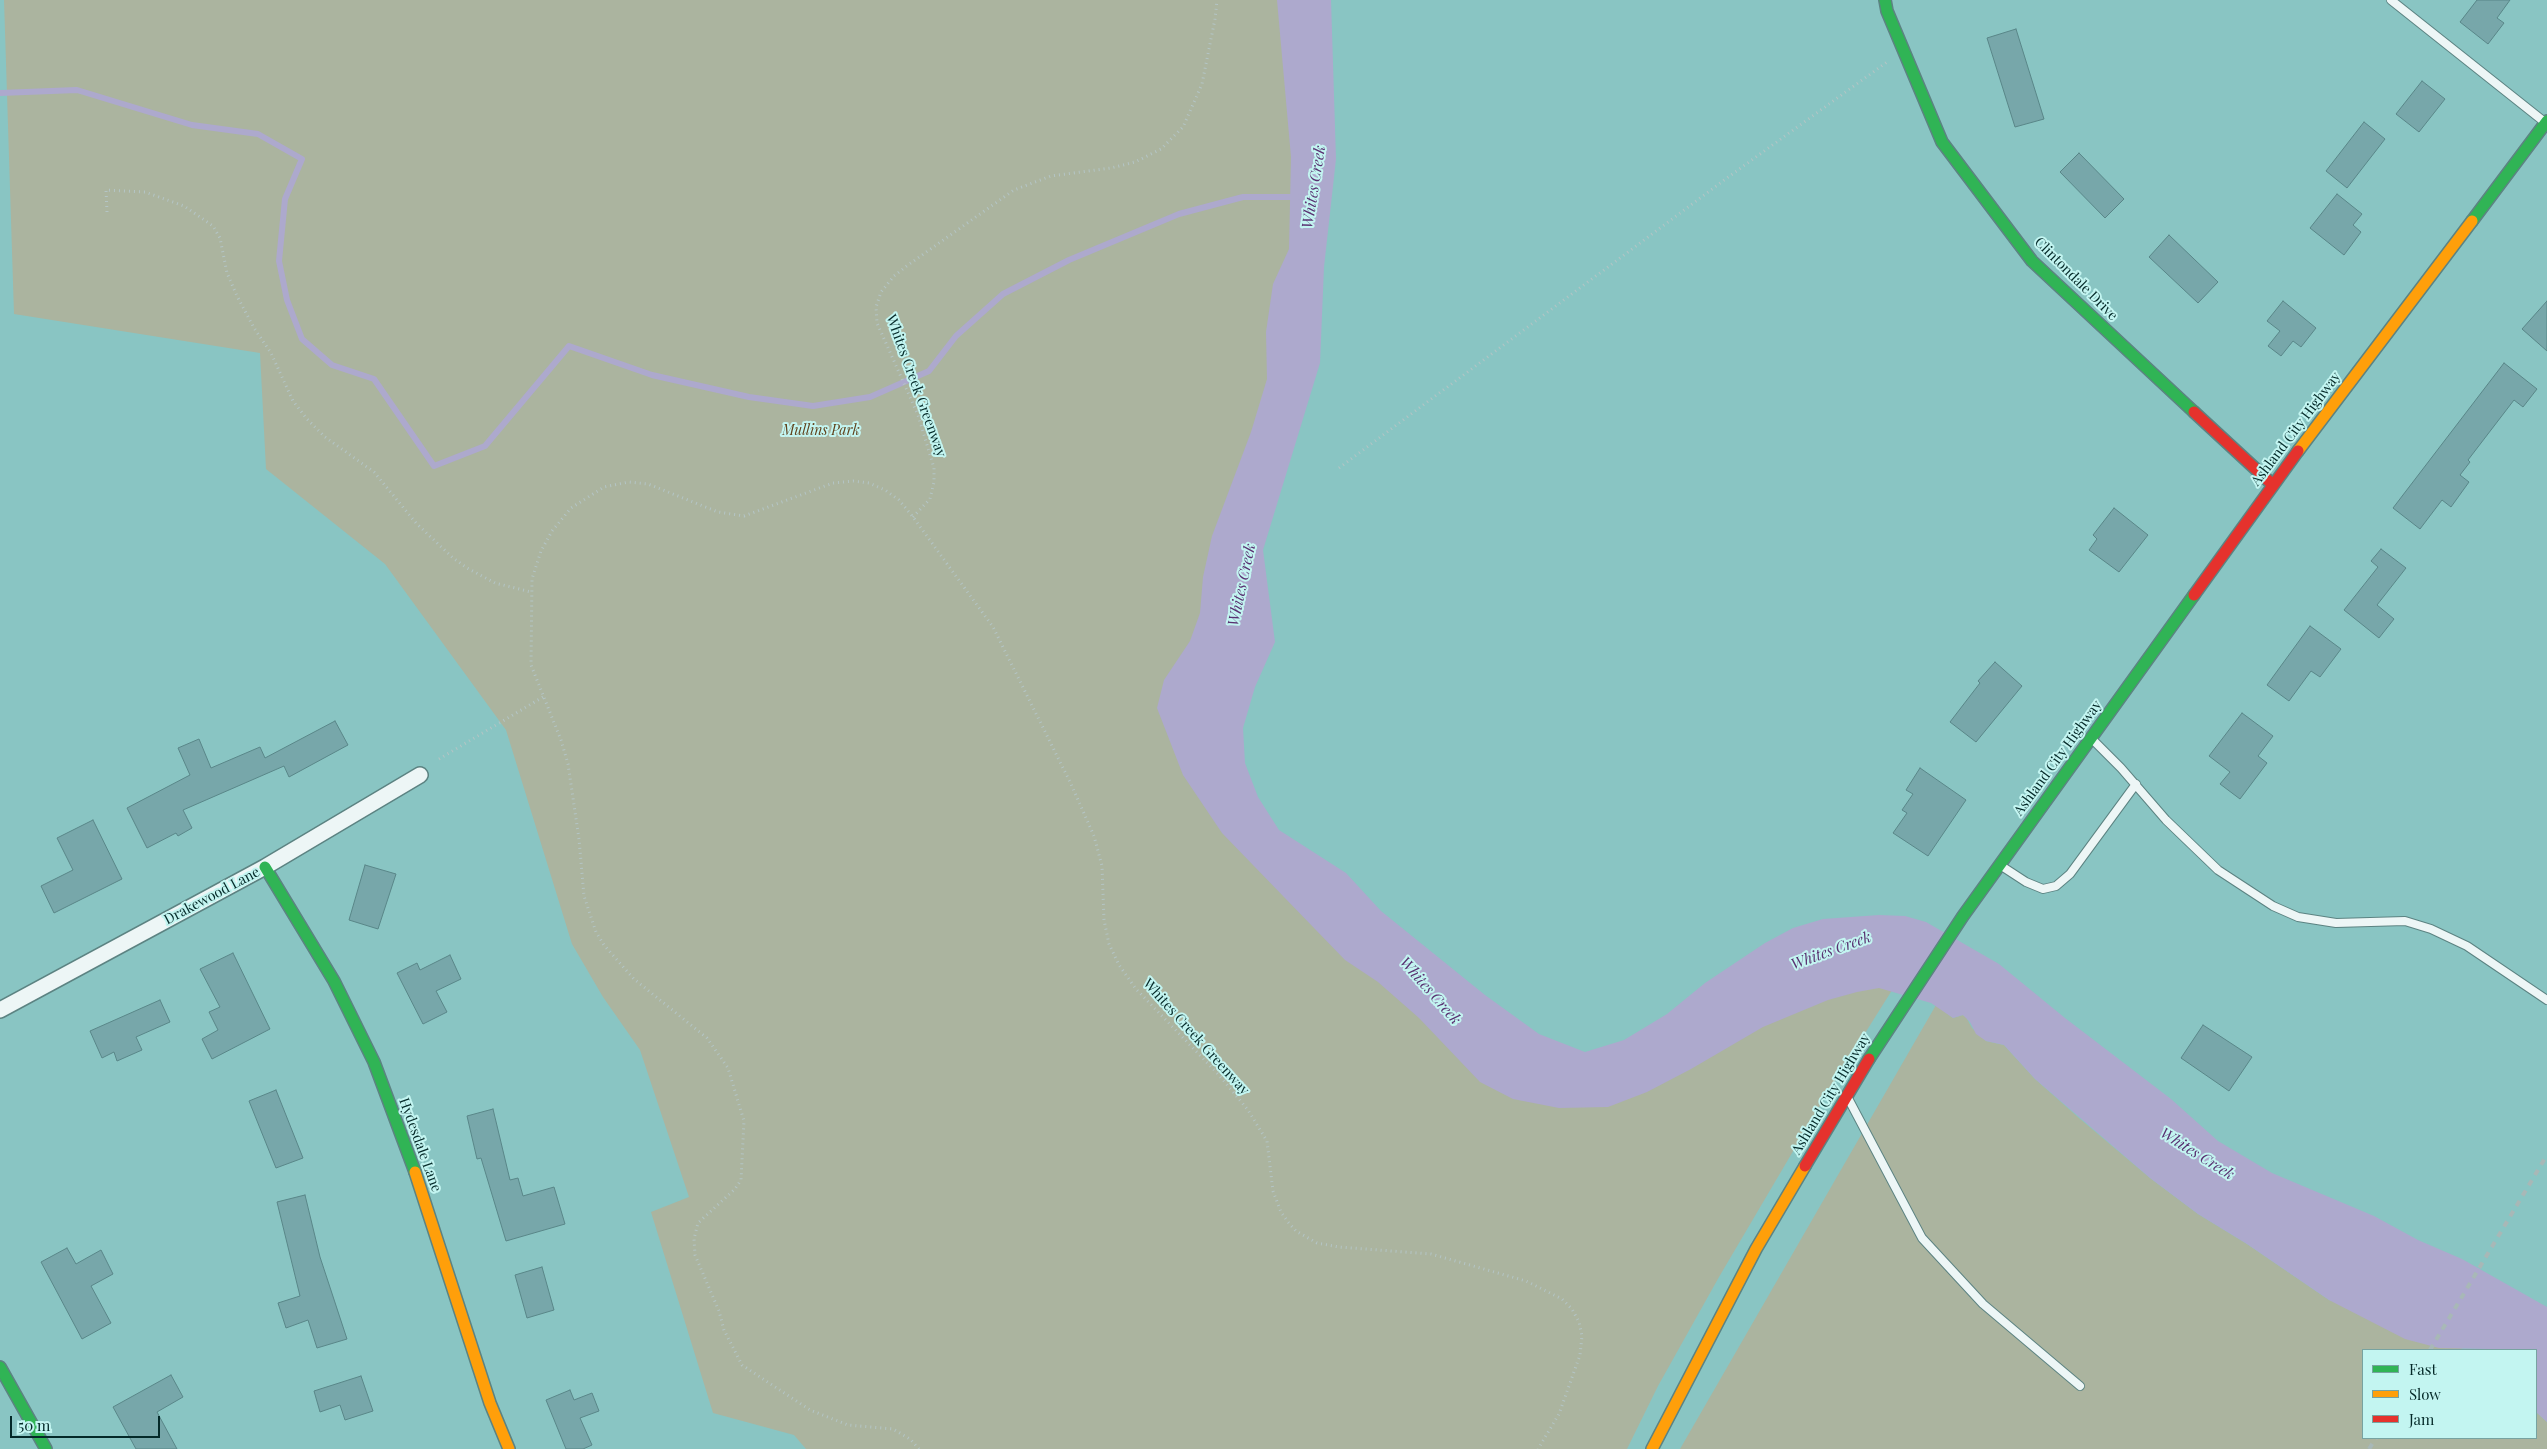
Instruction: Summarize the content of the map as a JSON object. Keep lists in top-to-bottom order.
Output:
{
  "streets": {
    "main road": ["Clintondale Drive", "Ashland City Highway", "Hydesdale Lane"],
    "street": ["Drakewood Lane"],
    "path": ["Whites Creek Greenway"]
  },
  "crossings": [
    ["Clintondale Drive", "Ashland City Highway"],
    ["Drakewood Lane", "Hydesdale Lane"]
  ],
  "water": ["Whites Creek"],
  "parks": ["Mullins Park"],
  "legend": ["Fast", "Slow", "Jam"],
  "scale_bar": "50 m"
}
